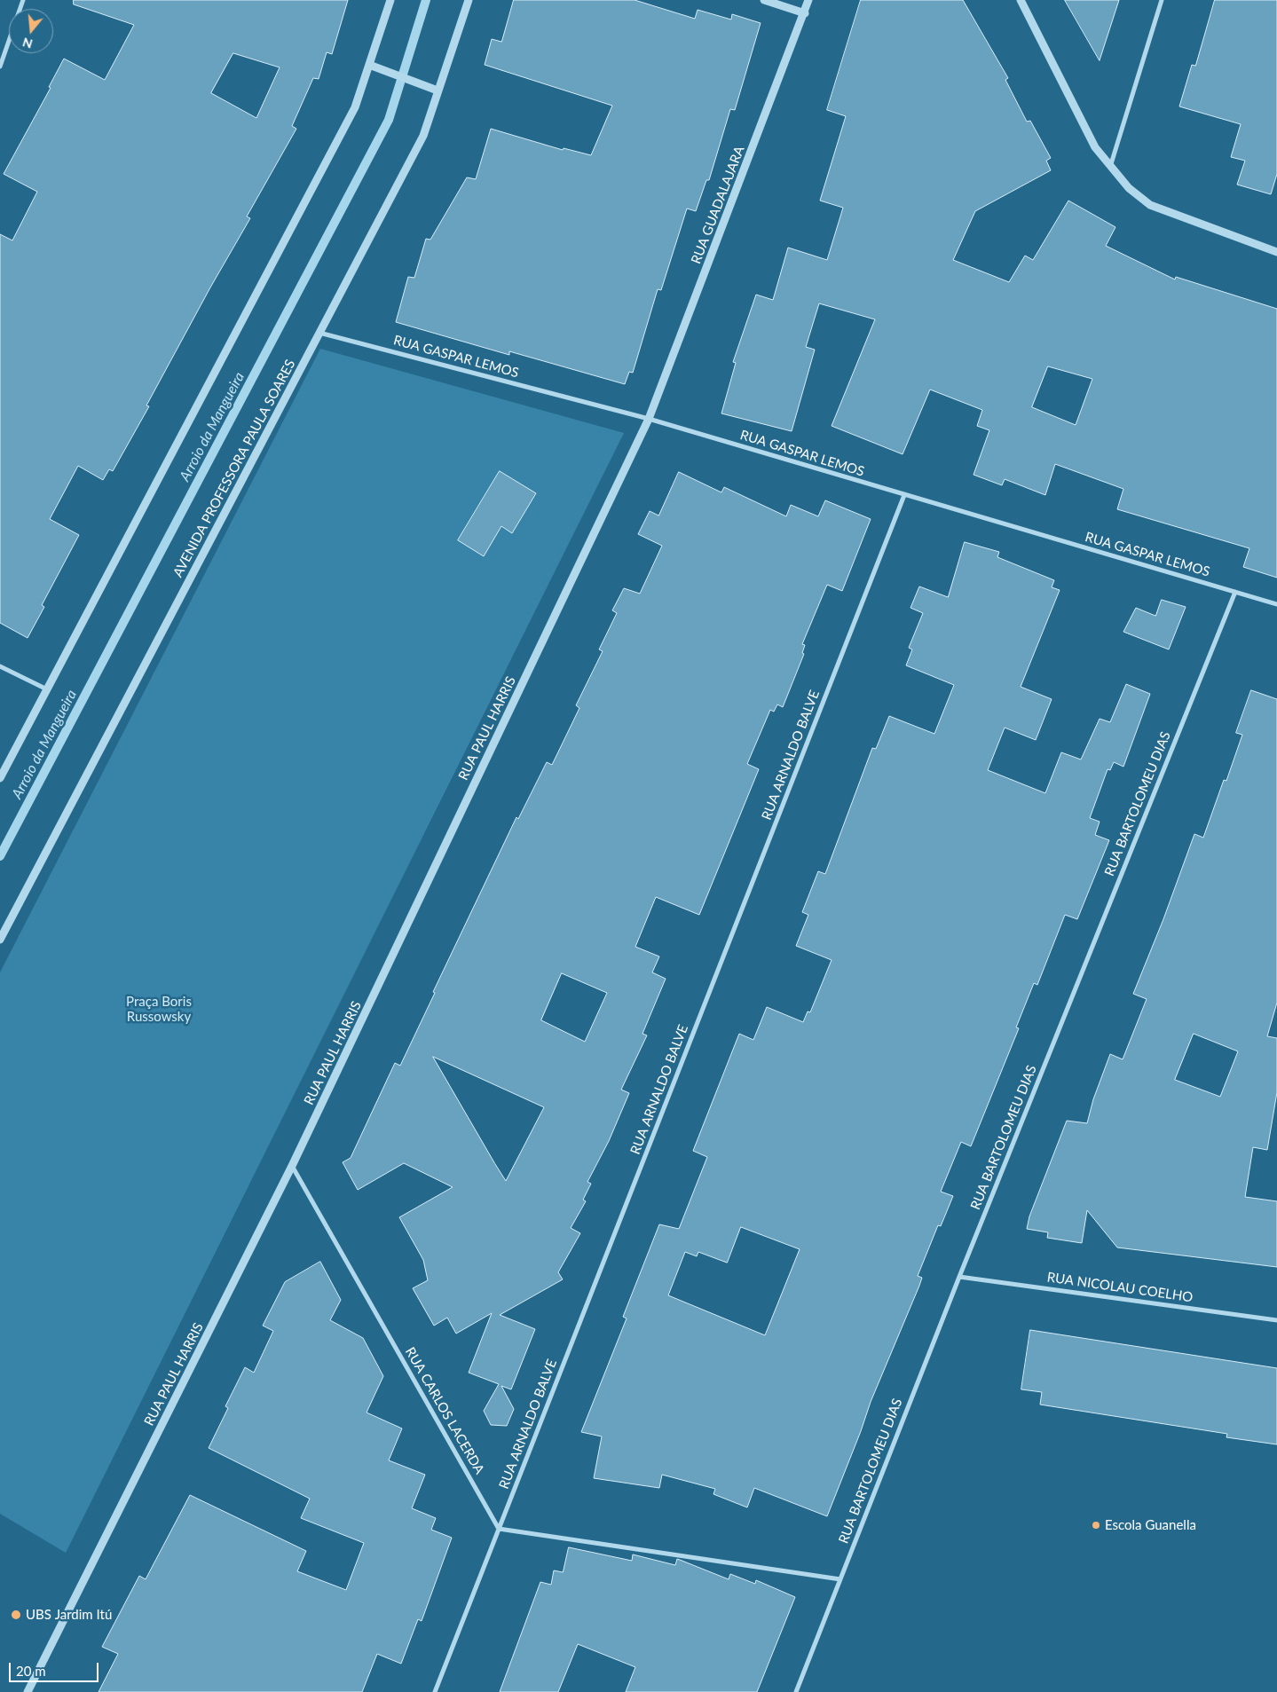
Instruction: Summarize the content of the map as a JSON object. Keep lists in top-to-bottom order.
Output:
{
  "streets": {
    "street": [
      "RUA GUADALAJARA",
      "RUA GASPAR LEMOS",
      "AVENIDA PROFESSORA PAULA SOARES",
      "RUA PAUL HARRIS",
      "RUA ARNALDO BALVE",
      "RUA BARTOLOMEU DIAS",
      "RUA NICOLAU COELHO",
      "RUA CARLOS LACERDA"
    ]
  },
  "crossings": [
    ["RUA GUADALAJARA", "RUA GASPAR LEMOS"],
    ["RUA GUADALAJARA", "RUA PAUL HARRIS"],
    ["RUA GASPAR LEMOS", "AVENIDA PROFESSORA PAULA SOARES"],
    ["RUA GASPAR LEMOS", "RUA PAUL HARRIS"],
    ["RUA GASPAR LEMOS", "RUA ARNALDO BALVE"],
    ["RUA GASPAR LEMOS", "RUA BARTOLOMEU DIAS"],
    ["RUA PAUL HARRIS", "RUA CARLOS LACERDA"],
    ["RUA ARNALDO BALVE", "RUA CARLOS LACERDA"],
    ["RUA BARTOLOMEU DIAS", "RUA NICOLAU COELHO"]
  ],
  "water": ["Arroio da Mangueira"],
  "parks": ["Praça Boris Russowsky"],
  "places": ["Escola Guanella", "UBS Jardim Itú"],
  "scale_bar": "20 m",
  "north": "bottom"
}
